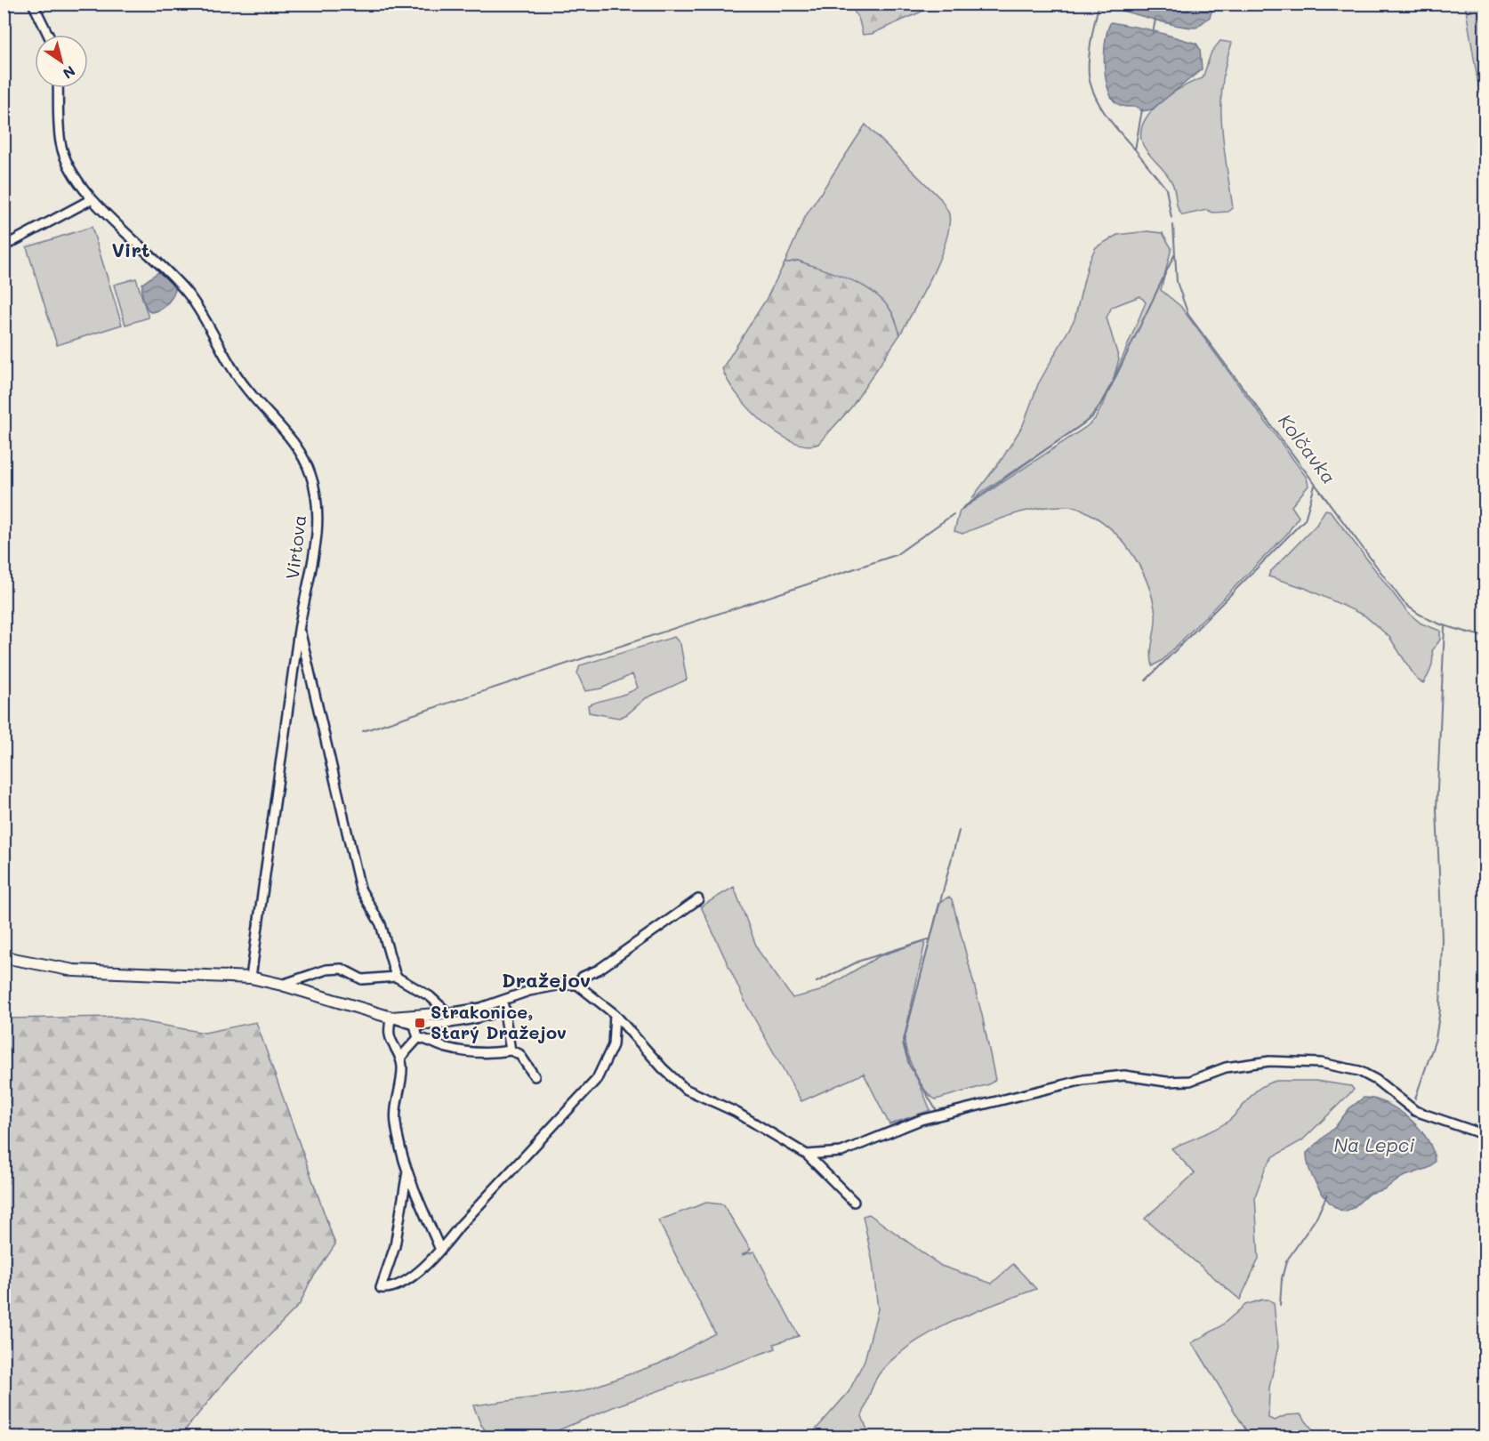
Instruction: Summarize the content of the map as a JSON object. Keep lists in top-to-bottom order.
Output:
{
  "streets": {
    "street": ["Virtova"]
  },
  "districts": ["Virt", "Dražejov"],
  "water": ["Kolčavka", "Na Lepci"],
  "places": {
    "transit": ["Strakonice, Starý Dražejov"]
  },
  "north": "bottom right"
}
